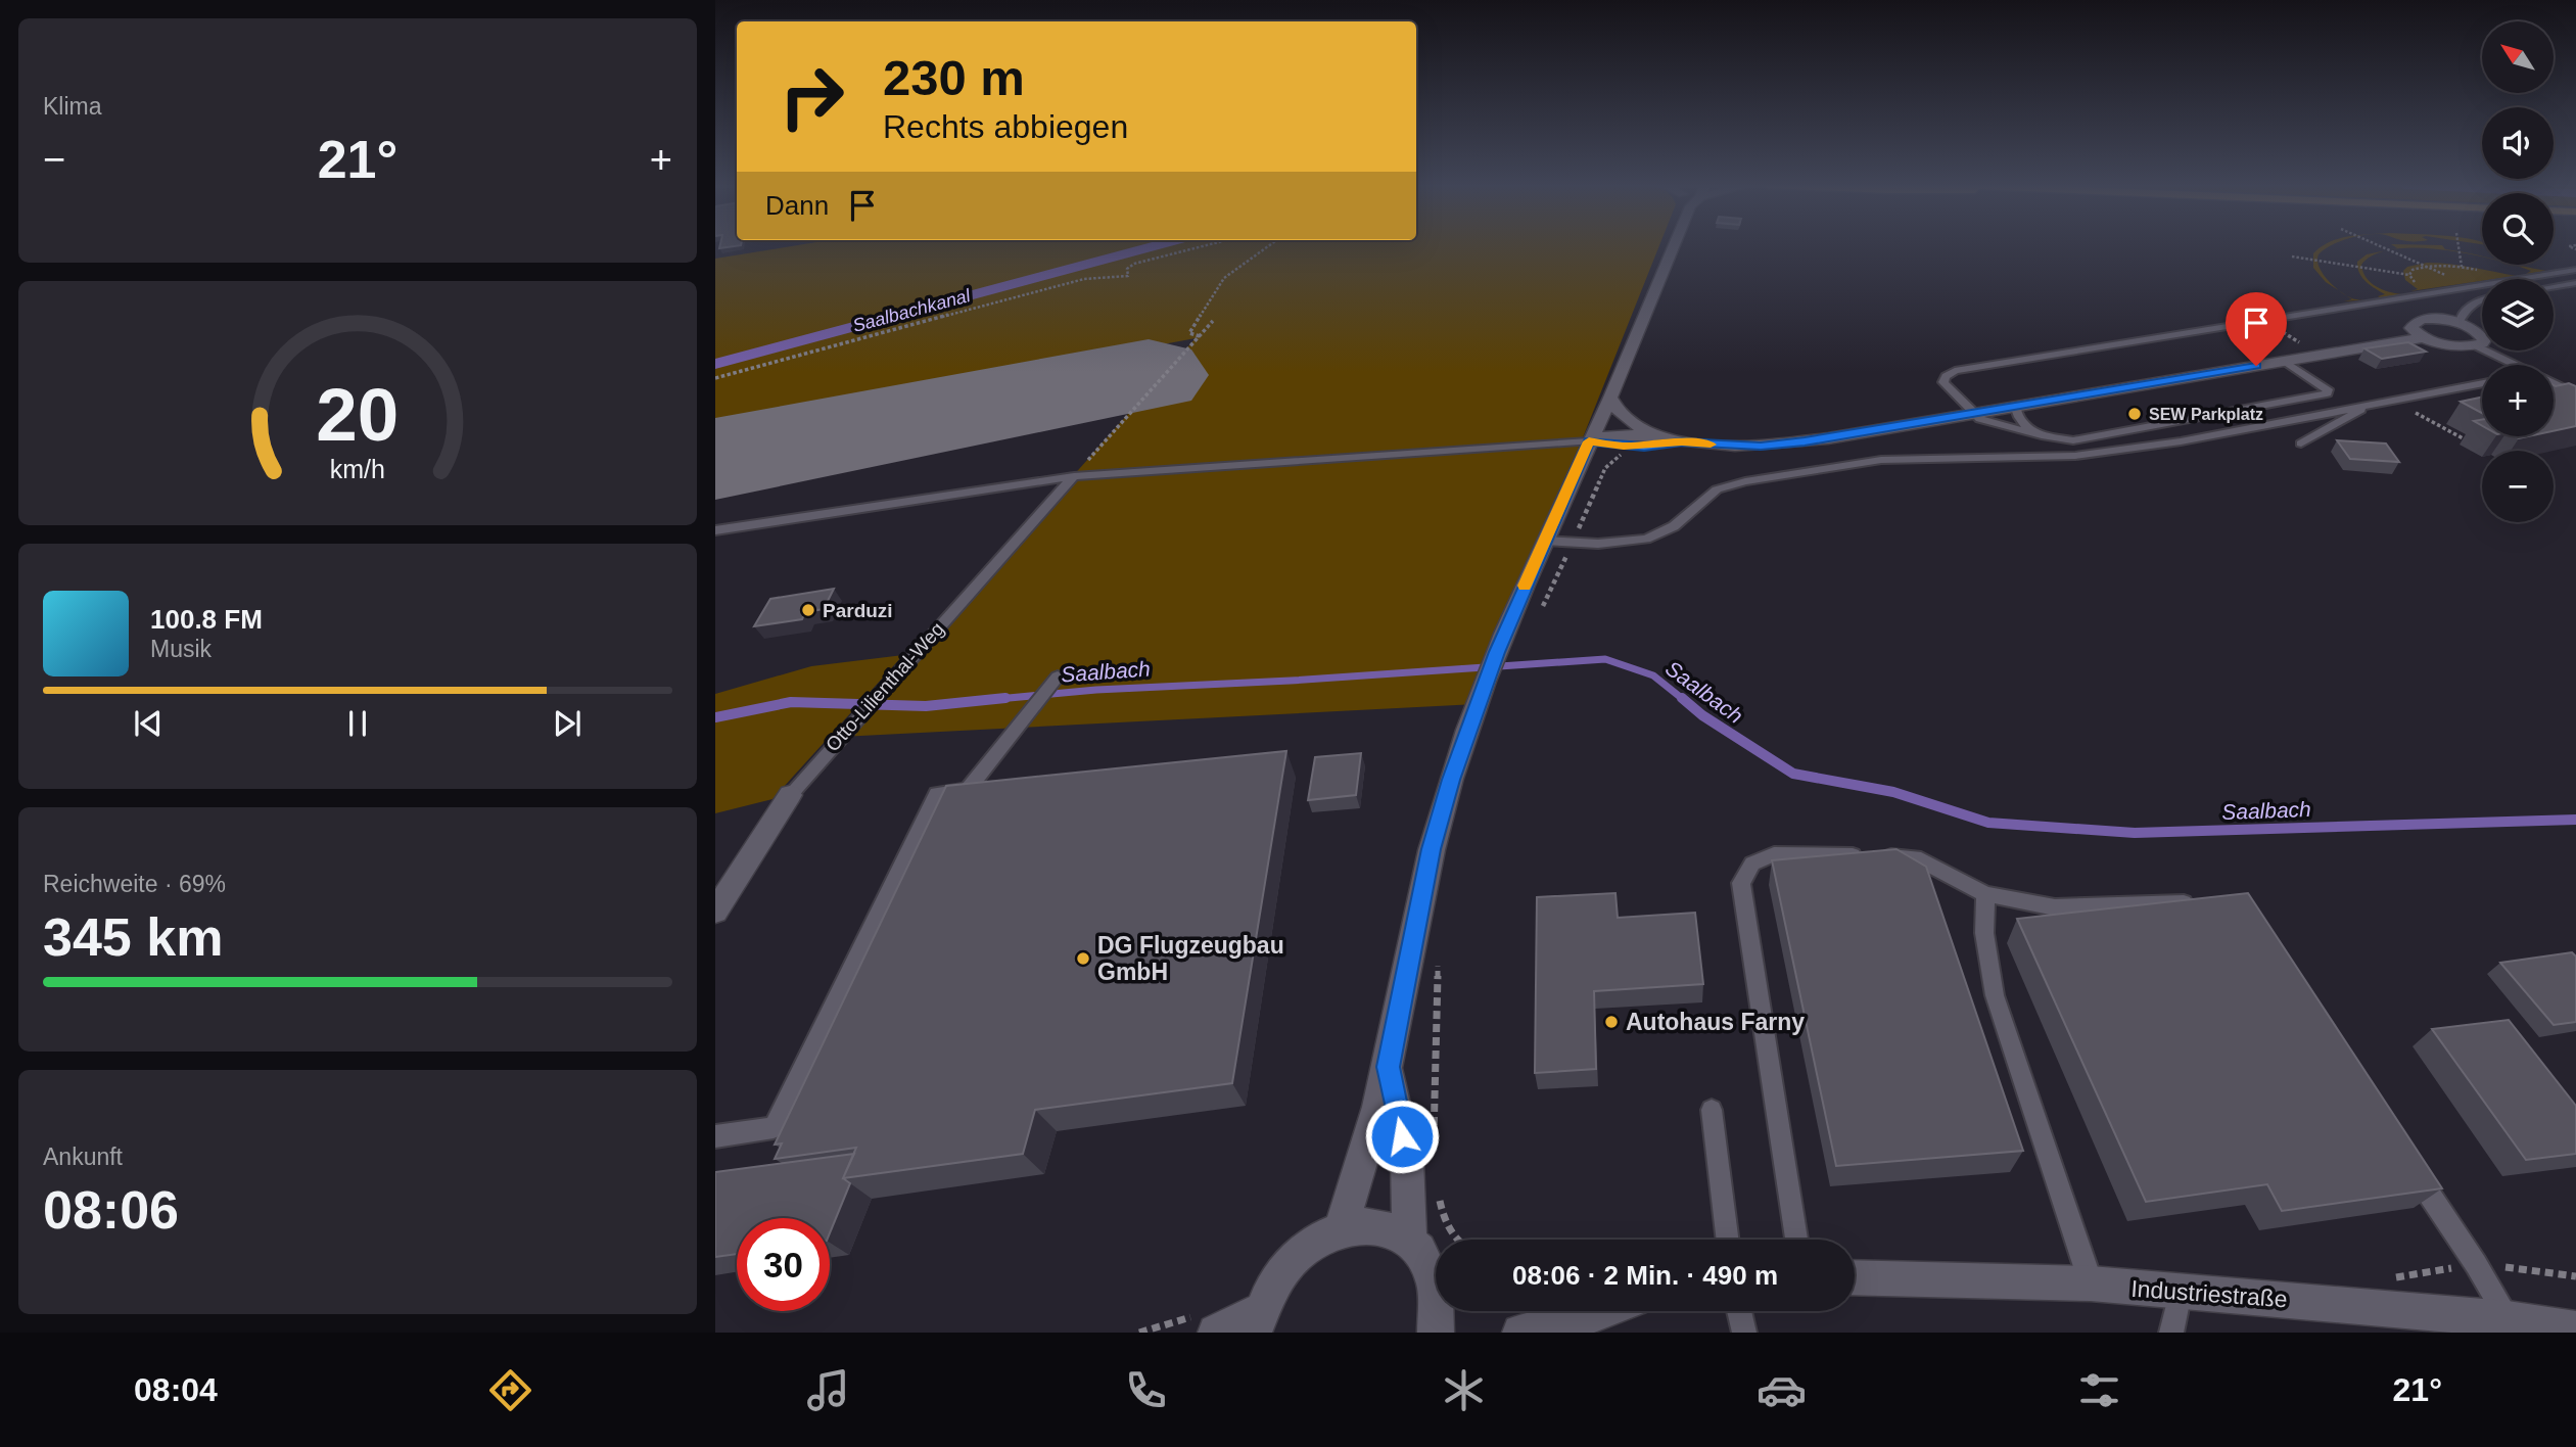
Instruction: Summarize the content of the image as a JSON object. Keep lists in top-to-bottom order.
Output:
{
  "streets": {
    "street": ["Otto-Lilienthal-Weg", "Industriestraße"]
  },
  "water": ["Saalbachkanal", "Saalbach"],
  "places": [
    "SEW Parkplatz",
    "Parduzi",
    "DG Flugzeugbau GmbH",
    "Autohaus Farny"
  ],
  "north": "top left",
  "page": {
    "tile": [
      "Klima",
      ["Reichweite · 69%", "345 km"],
      ["Ankunft", "08:06"]
    ],
    "map_buttons": ["+", "−"],
    "turn": ["230 m", "Rechts abbiegen"],
    "heat": ["−", "21°", "+"],
    "then": "Dann",
    "song": ["100.8 FM", "Musik"],
    "limit": "30",
    "trip": "08:06 · 2 Min. · 490 m",
    "tabs": ["08:04", "21°"],
    "gauge": ["20", "km/h"]
  }
}
